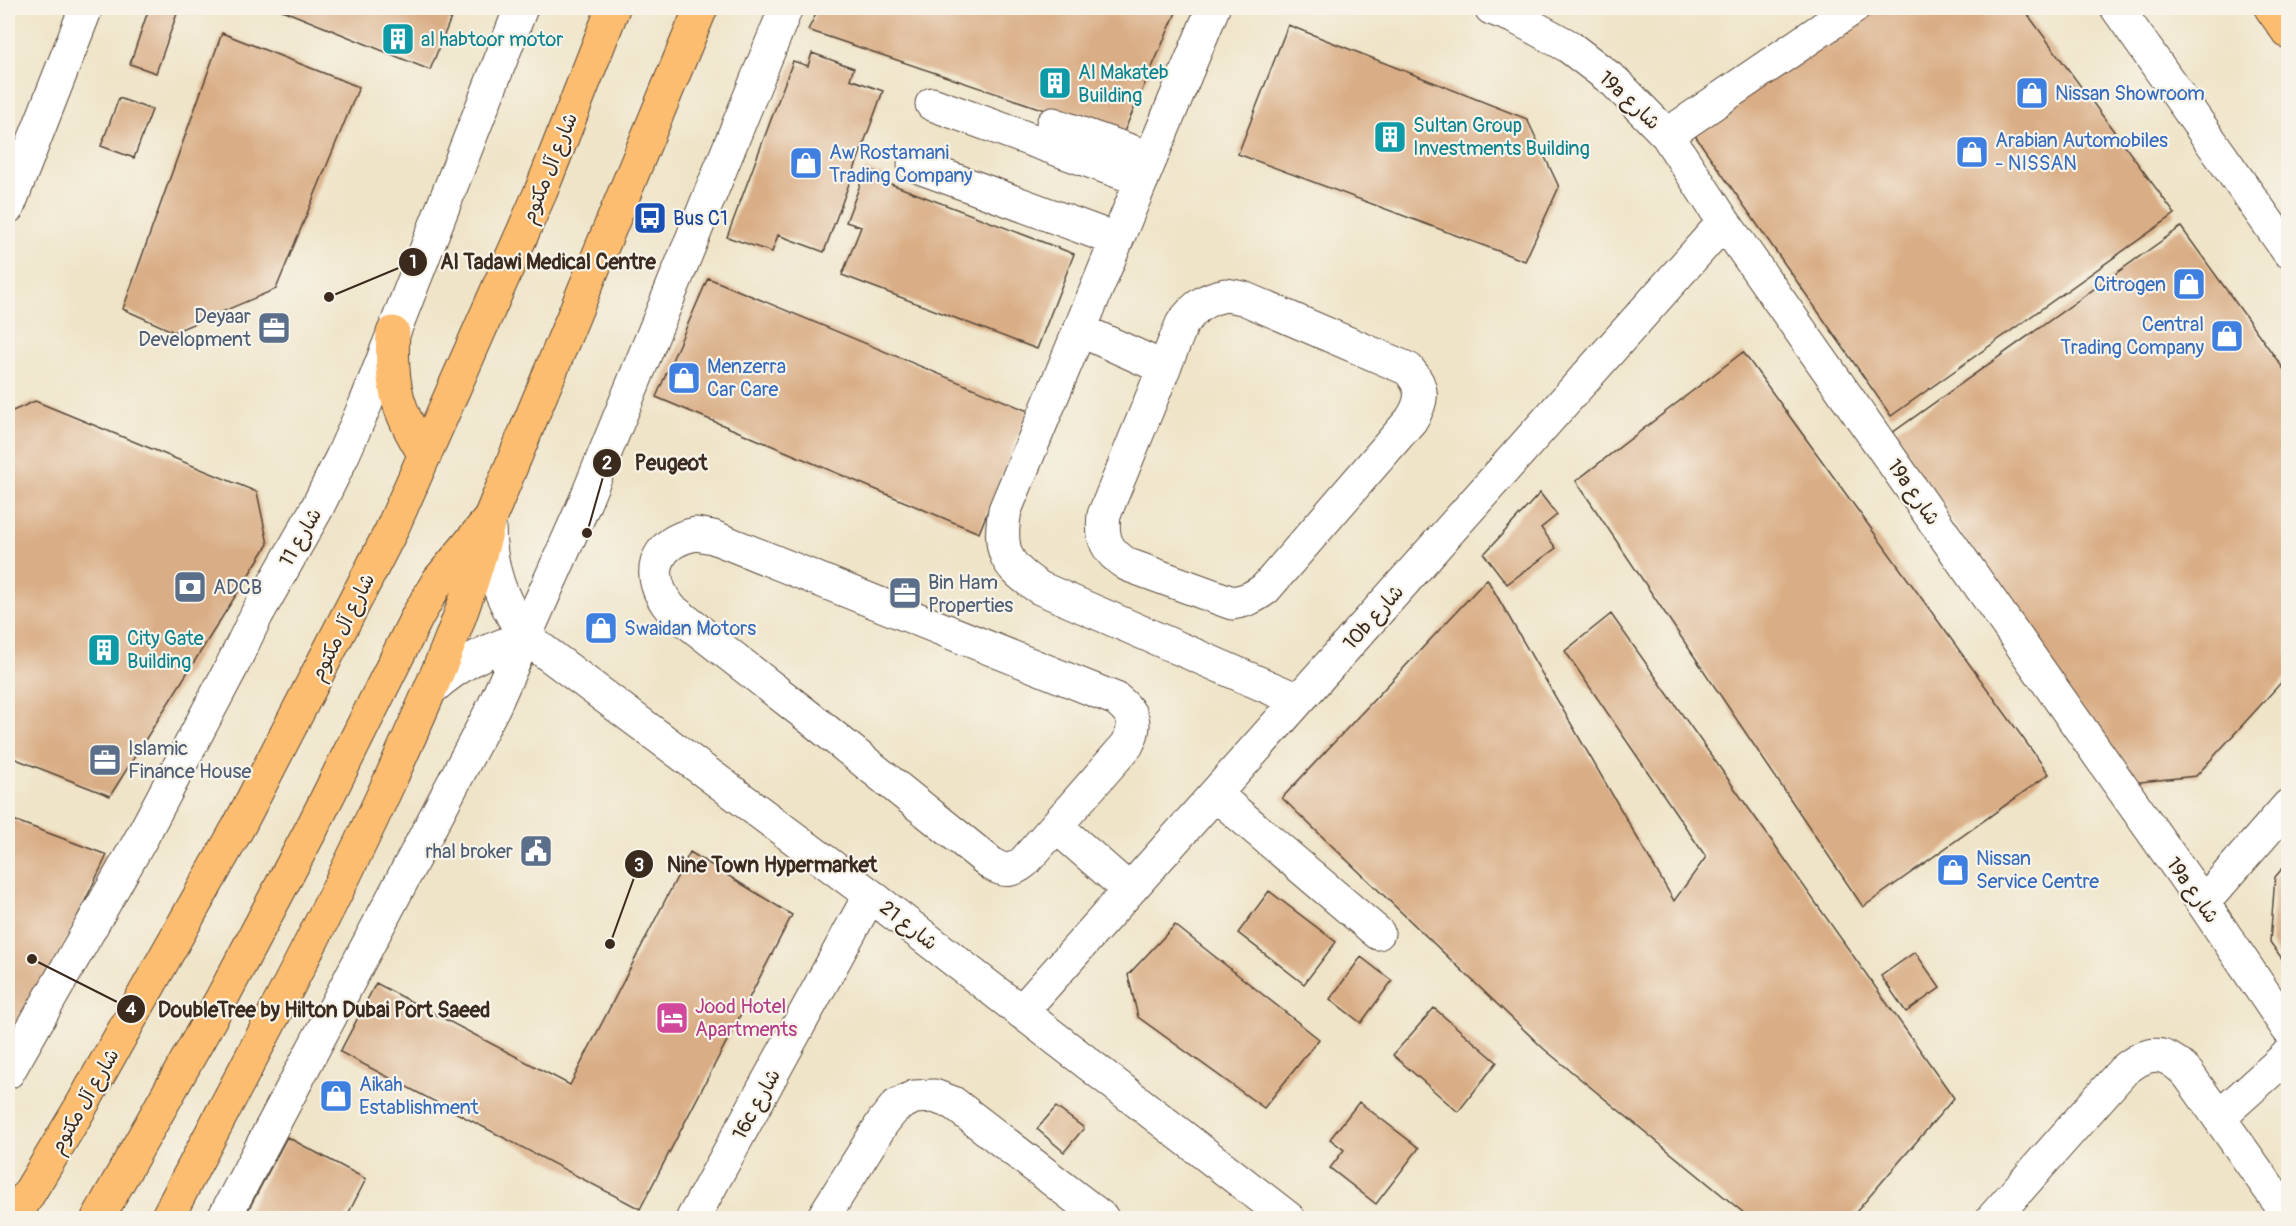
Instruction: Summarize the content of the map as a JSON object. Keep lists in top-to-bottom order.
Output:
{
  "streets": {
    "main road": ["شارع آل مكتوم"],
    "street": [
      "19a شارع",
      "شارع 11",
      "10b شارع",
      "شارع 21",
      "16c شارع"
    ]
  },
  "crossings": [
    ["19a شارع", "10b شارع"],
    ["10b شارع", "شارع 21"],
    ["شارع 21", "16c شارع"]
  ],
  "places": {
    "building": [
      "al habtoor motor",
      "Al Makateb Building",
      "Sultan Group Investments Building",
      "City Gate Building"
    ],
    "shop": [
      "Nissan Showroom",
      "Arabian Automobiles - NISSAN",
      "Aw Rostamani Trading Company",
      "Citrogen",
      "Central Trading Company",
      "Menzerra Car Care",
      "Swaidan Motors",
      "Nissan Service Centre",
      "Aikah Establishment"
    ],
    "bus stop": ["Bus C1"],
    "other": [
      "Al Tadawi Medical Centre",
      "Peugeot",
      "Nine Town Hypermarket",
      "DoubleTree by Hilton Dubai Port Saeed"
    ],
    "office": ["Deyaar Development", "Bin Ham Properties", "Islamic Finance House"],
    "bank": ["ADCB"],
    "public building": ["rhal broker"],
    "hotel": ["Jood Hotel Apartments"]
  }
}
